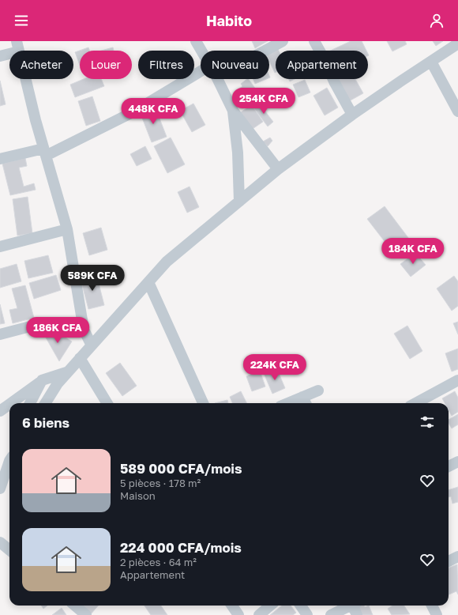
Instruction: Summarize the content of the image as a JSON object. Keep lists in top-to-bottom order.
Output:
{
  "page": {
    "header": "Habito",
    "chip": [
      "Acheter",
      "Louer",
      "Filtres",
      "Nouveau",
      "Appartement"
    ],
    "price": [
      "254K CFA",
      "448K CFA",
      "184K CFA",
      "589K CFA",
      "186K CFA",
      "224K CFA"
    ],
    "heading": "6 biens",
    "list": [
      {
        "name": "589 000 CFA/mois",
        "note": "5 pièces · 178 m² · Maison"
      },
      {
        "name": "224 000 CFA/mois",
        "note": "2 pièces · 64 m² · Appartement"
      }
    ]
  }
}
